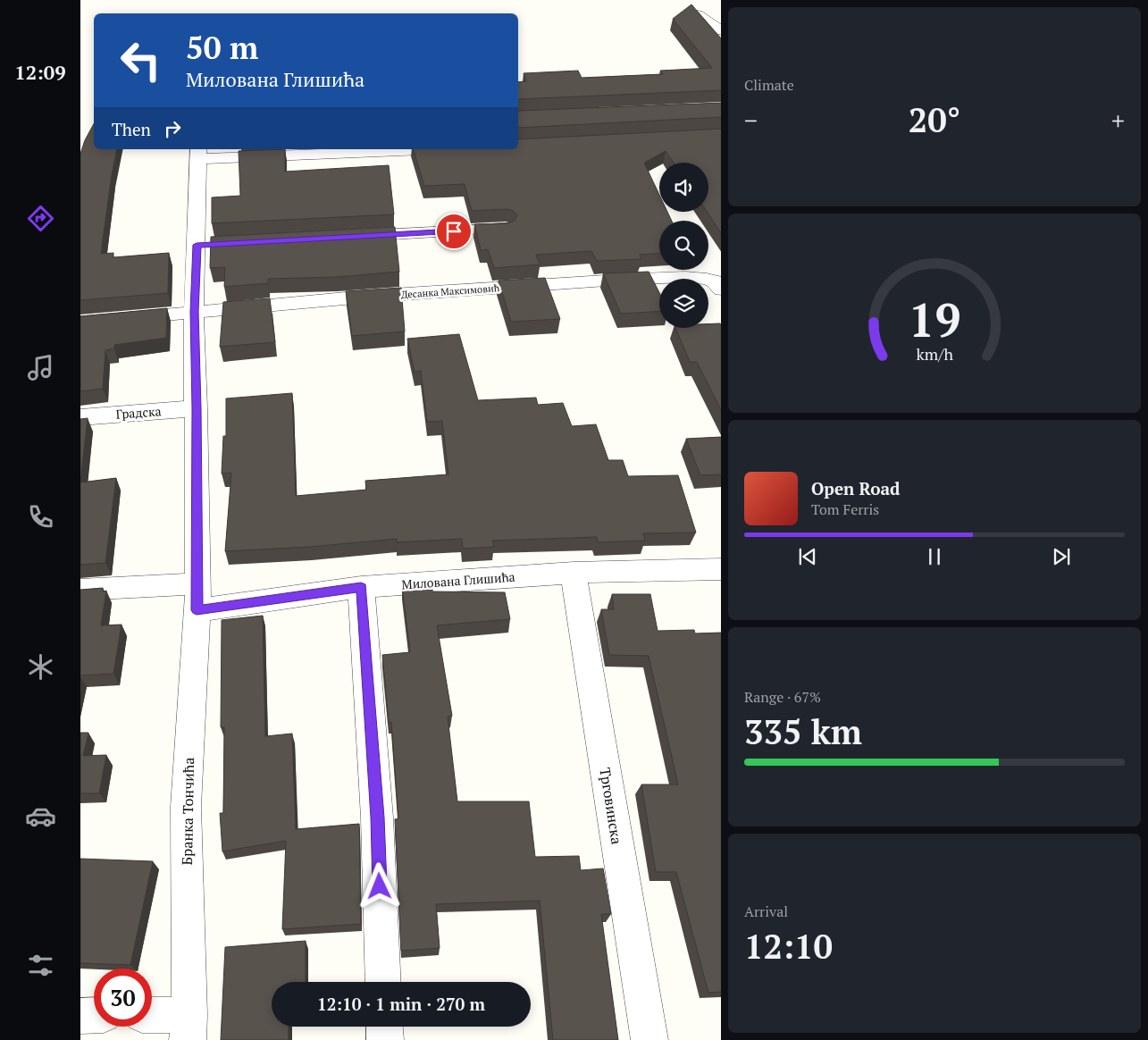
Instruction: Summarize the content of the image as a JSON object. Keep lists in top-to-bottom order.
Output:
{
  "streets": {
    "street": [
      "Десанка Максимовић",
      "Градска",
      "Милована Глишића",
      "Трговинска",
      "Бранка Тончића"
    ]
  },
  "crossings": [
    ["Десанка Максимовић", "Бранка Тончића"],
    ["Градска", "Бранка Тончића"],
    ["Милована Глишића", "Трговинска"],
    ["Милована Глишића", "Бранка Тончића"]
  ],
  "page": {
    "tabs": "12:09",
    "tile": [
      "Climate",
      ["Range · 67%", "335 km"],
      ["Arrival", "12:10"]
    ],
    "turn": ["50 m", "Милована Глишића"],
    "heat": ["−", "20°", "+"],
    "then": "Then",
    "song": ["Open Road", "Tom Ferris"],
    "limit": "30",
    "trip": "12:10 · 1 min · 270 m",
    "gauge": ["19", "km/h"]
  }
}
